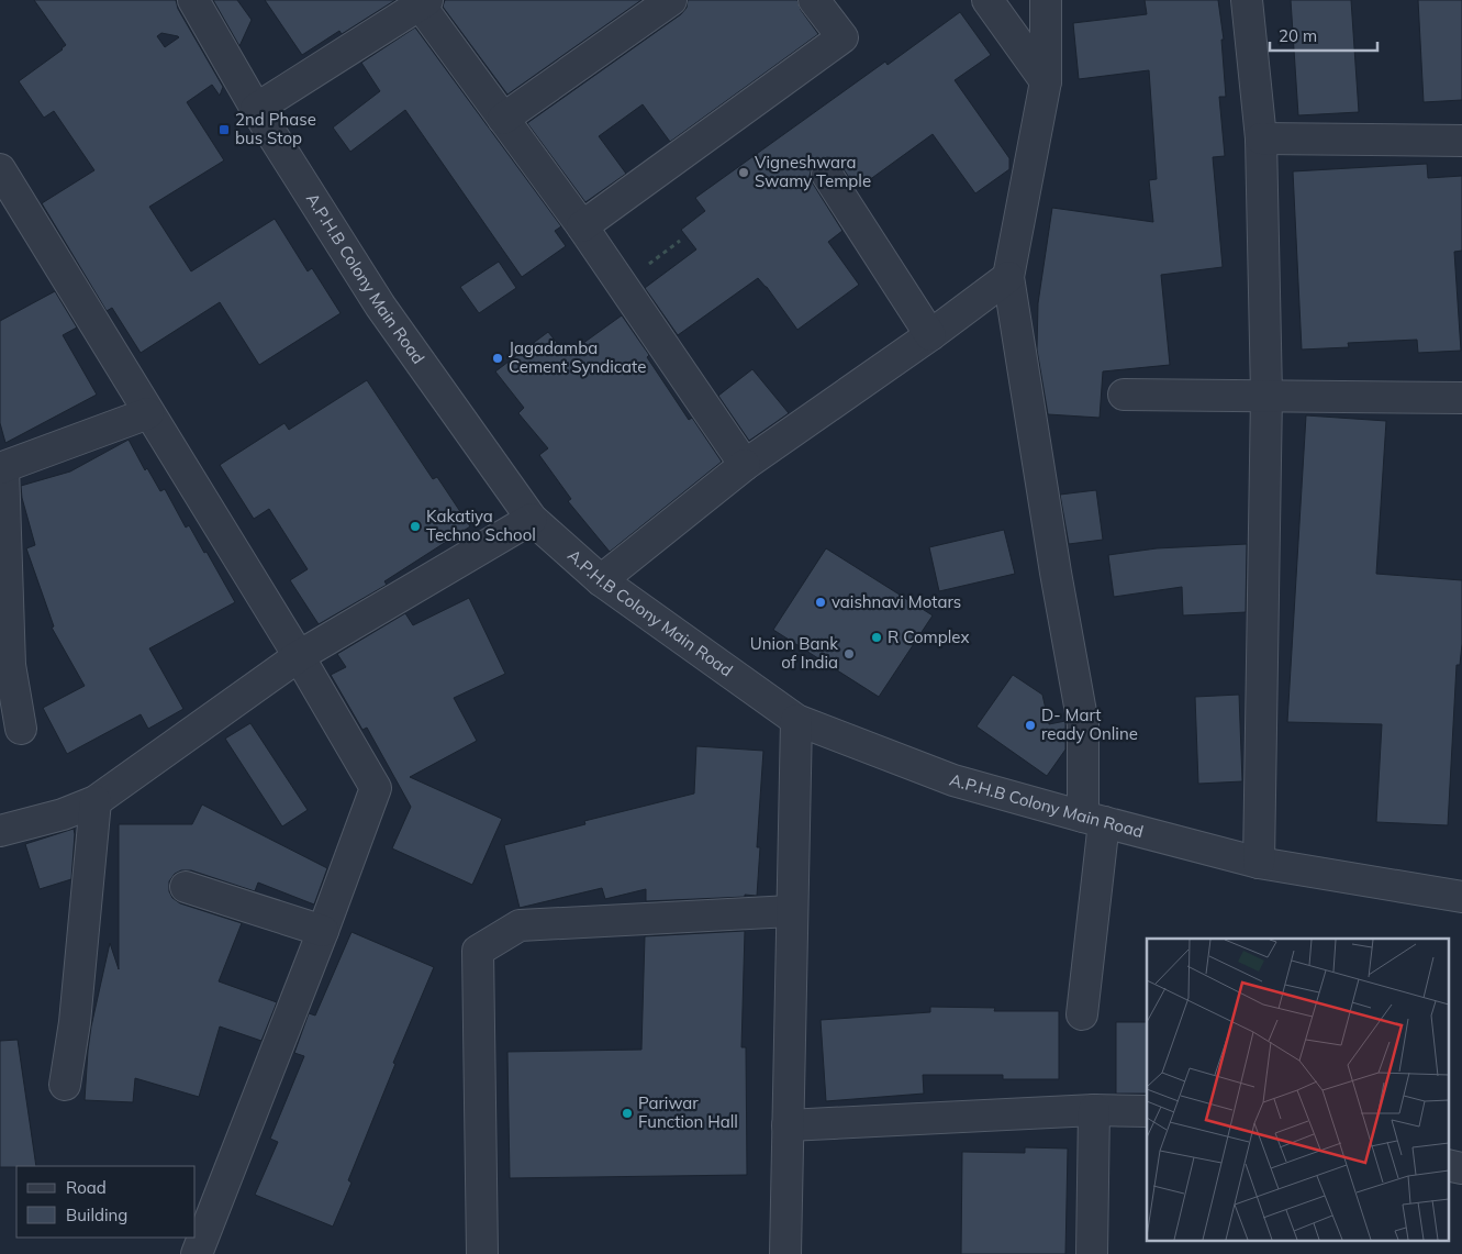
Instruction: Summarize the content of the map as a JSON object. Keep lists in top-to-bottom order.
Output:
{
  "streets": {
    "street": ["A.P.H.B Colony Main Road"]
  },
  "places": {
    "transit": ["2nd Phase bus Stop"],
    "other": [
      "Vigneshwara Swamy Temple",
      "Jagadamba Cement Syndicate",
      "Kakatiya Techno School",
      "vaishnavi Motars",
      "R Complex",
      "Union Bank of India",
      "D- Mart ready Online",
      "Pariwar Function Hall"
    ]
  },
  "legend": ["Road", "Building"],
  "scale_bar": "20 m"
}
